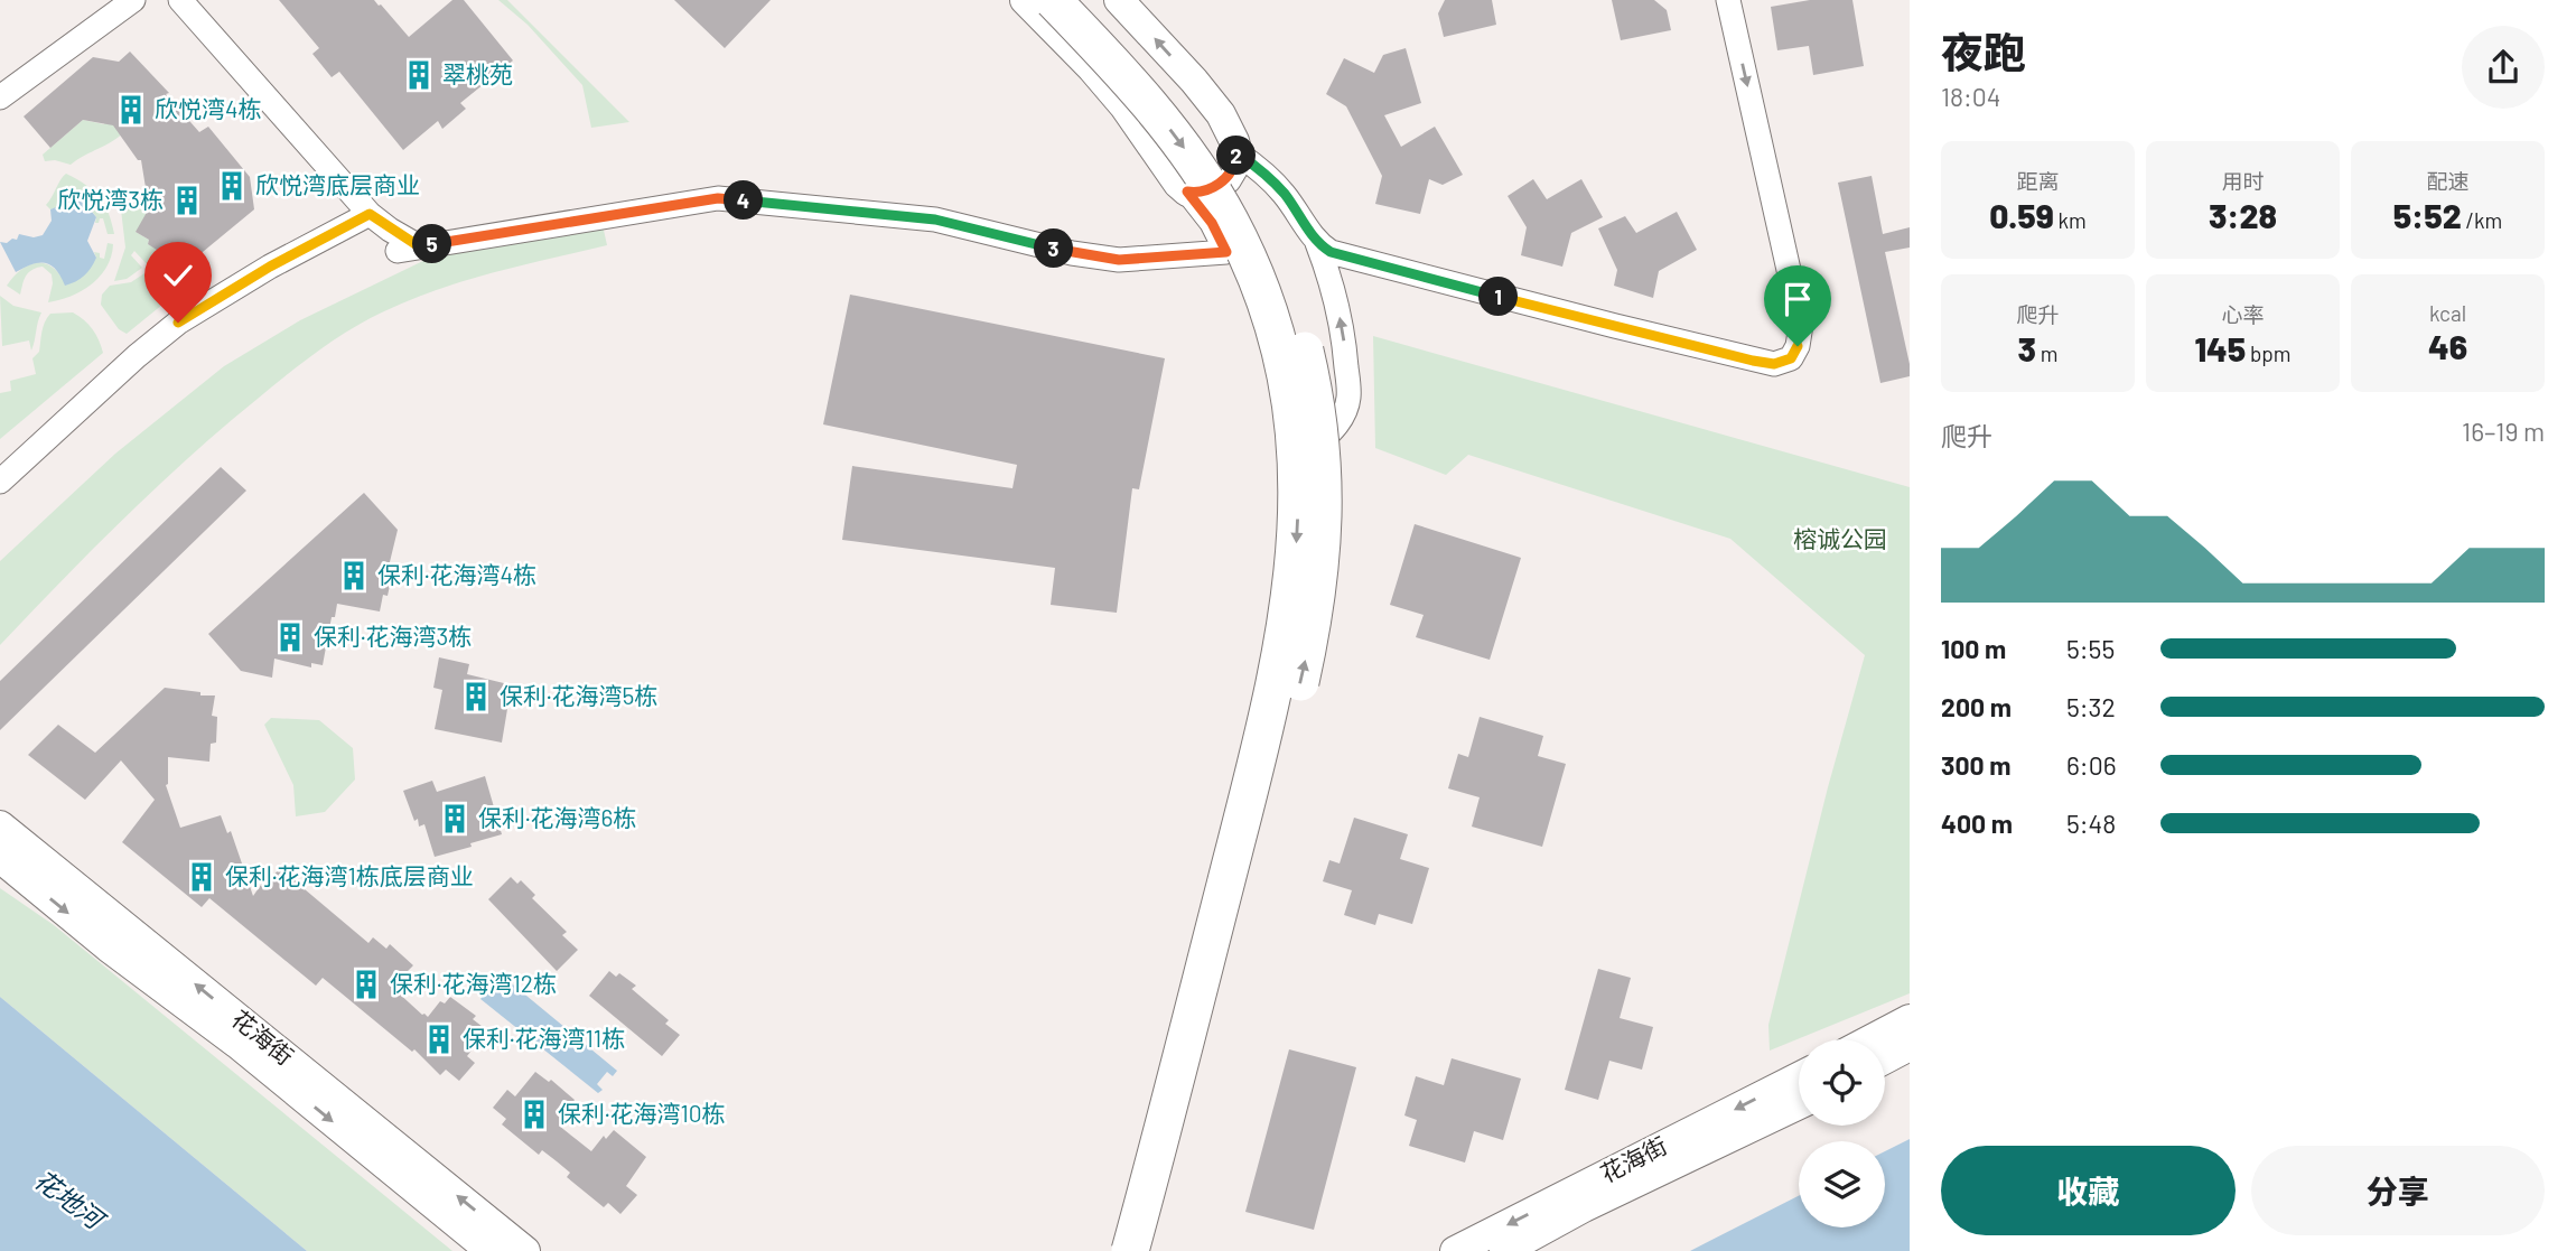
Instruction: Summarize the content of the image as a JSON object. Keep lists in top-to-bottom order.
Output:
{
  "streets": {
    "street": ["花海街"]
  },
  "water": ["花地河"],
  "parks": ["榕诚公园"],
  "places": {
    "building": [
      "翠桃苑",
      "欣悦湾4栋",
      "欣悦湾底层商业",
      "欣悦湾3栋",
      "保利·花海湾4栋",
      "保利·花海湾3栋",
      "保利·花海湾5栋",
      "保利·花海湾6栋",
      "保利·花海湾1栋底层商业",
      "保利·花海湾12栋",
      "保利·花海湾11栋",
      "保利·花海湾10栋"
    ]
  },
  "page": {
    "heading": ["夜跑", "18:04"],
    "stats": [
      ["距离", "0.59 km"],
      ["用时", "3:28"],
      ["配速", "5:52 /km"],
      ["爬升", "3 m"],
      ["心率", "145 bpm"],
      ["kcal", "46"]
    ],
    "pins": [
      "2",
      "4",
      "5",
      "3",
      "1"
    ],
    "chart": ["爬升", "16–19 m"],
    "list": [
      {
        "name": "100 m",
        "note": "5:55"
      },
      {
        "name": "200 m",
        "note": "5:32"
      },
      {
        "name": "300 m",
        "note": "6:06"
      },
      {
        "name": "400 m",
        "note": "5:48"
      }
    ],
    "buttons": ["收藏", "分享"]
  }
}
